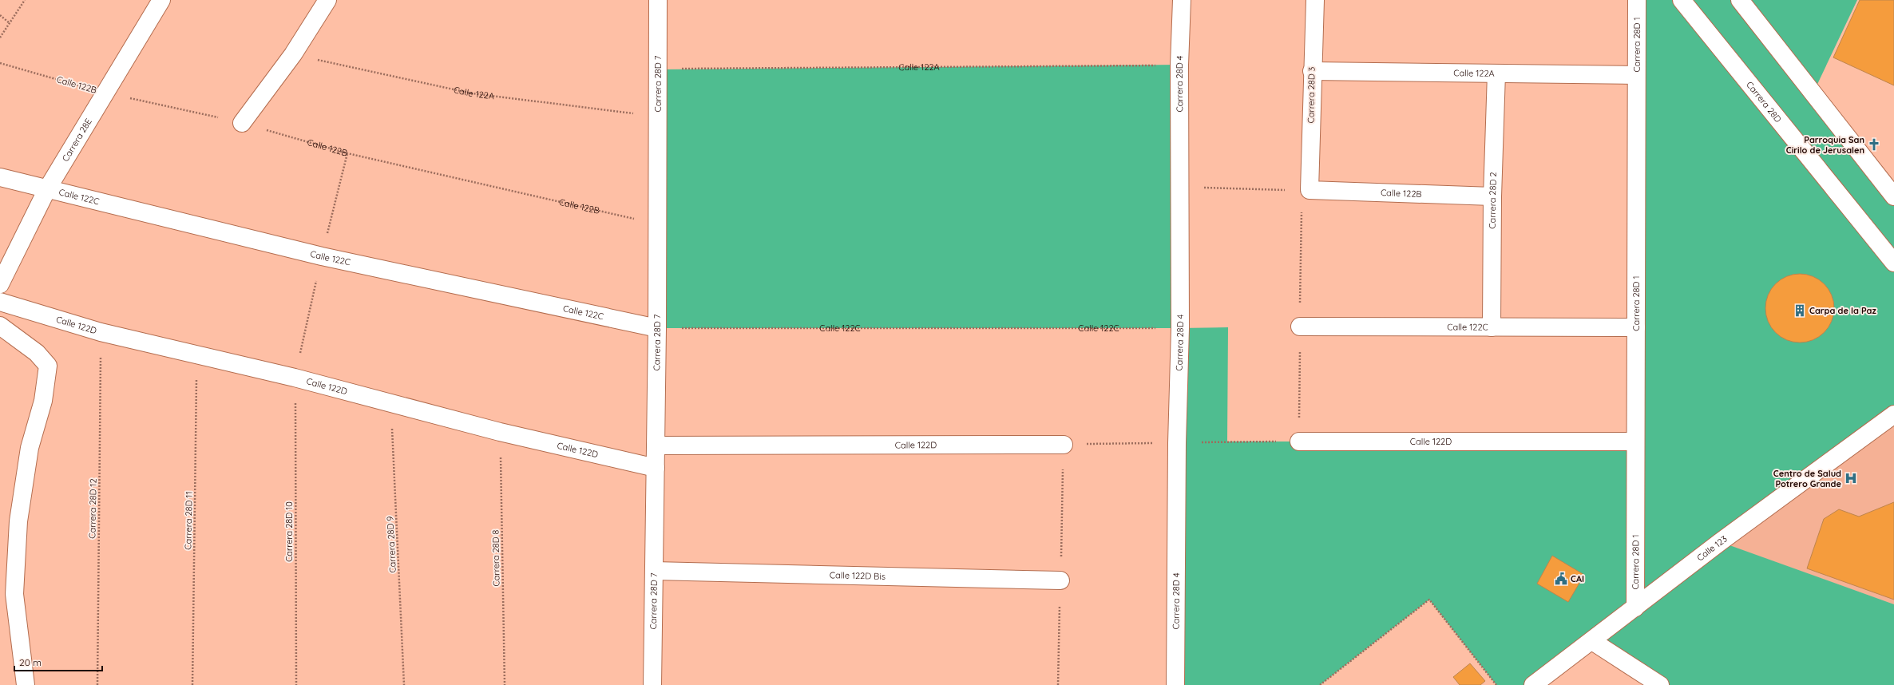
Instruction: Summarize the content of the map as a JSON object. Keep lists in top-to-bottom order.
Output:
{
  "streets": {
    "street": [
      "Carrera 28D 1",
      "Calle 122A",
      "Carrera 28D 7",
      "Carrera 28D 4",
      "Calle 122B",
      "Carrera 28D 3",
      "Carrera 28D",
      "Carrera 28E",
      "Calle 122C",
      "Carrera 28D 2",
      "Calle 122D",
      "Calle 123",
      "Calle 122D Bis"
    ],
    "path": [
      "Carrera 28D 12",
      "Carrera 28D 11",
      "Carrera 28D 10",
      "Carrera 28D 9",
      "Carrera 28D 8"
    ]
  },
  "crossings": [
    ["Carrera 28D 1", "Calle 122A"],
    ["Carrera 28D 1", "Calle 122C"],
    ["Carrera 28D 1", "Calle 122D"],
    ["Carrera 28D 1", "Calle 123"],
    ["Calle 122A", "Carrera 28D 7"],
    ["Calle 122A", "Carrera 28D 4"],
    ["Calle 122A", "Carrera 28D 3"],
    ["Calle 122A", "Carrera 28D 2"],
    ["Carrera 28D 7", "Calle 122B"],
    ["Carrera 28D 7", "Calle 122C"],
    ["Carrera 28D 7", "Calle 122D"],
    ["Carrera 28D 7", "Calle 122D Bis"],
    ["Carrera 28D 4", "Calle 122C"],
    ["Calle 122B", "Carrera 28D 3"],
    ["Calle 122B", "Carrera 28E"],
    ["Calle 122B", "Carrera 28D 2"],
    ["Calle 122B", "Carrera 28D 10"],
    ["Carrera 28E", "Calle 122C"],
    ["Calle 122C", "Carrera 28D 2"],
    ["Calle 122C", "Carrera 28D 10"],
    ["Calle 122D", "Carrera 28D 12"],
    ["Calle 122D", "Carrera 28D 11"],
    ["Calle 122D", "Carrera 28D 10"],
    ["Calle 122D", "Carrera 28D 9"],
    ["Calle 122D", "Carrera 28D 8"]
  ],
  "places": {
    "church": ["Parroquia San Cirilo de Jerusalen"],
    "building": ["Carpa de la Paz"],
    "hospital": ["Centro de Salud Potrero Grande"],
    "public building": ["CAI"]
  },
  "scale_bar": "20 m"
}
